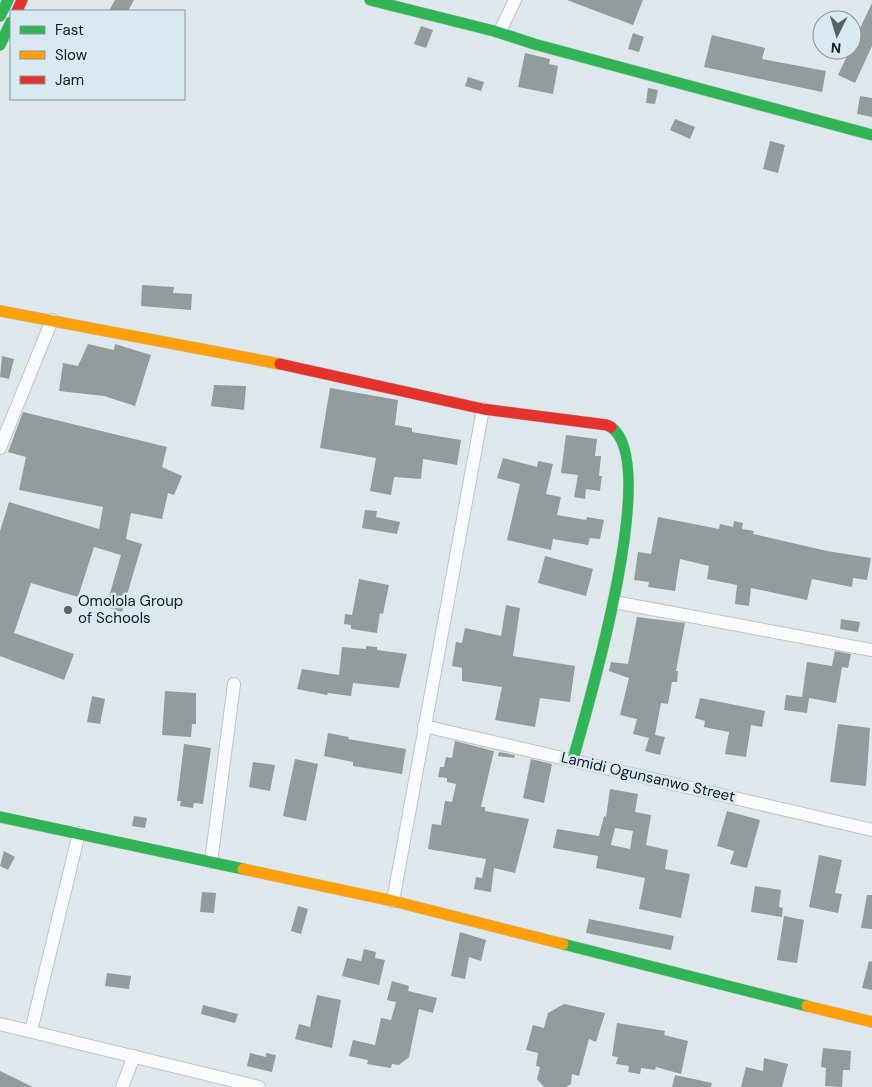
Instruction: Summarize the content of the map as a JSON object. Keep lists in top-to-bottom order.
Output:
{
  "streets": {
    "street": ["Lamidi Ogunsanwo Street"]
  },
  "places": ["Omolola Group of Schools"],
  "legend": ["Fast", "Slow", "Jam"],
  "north": "bottom"
}
